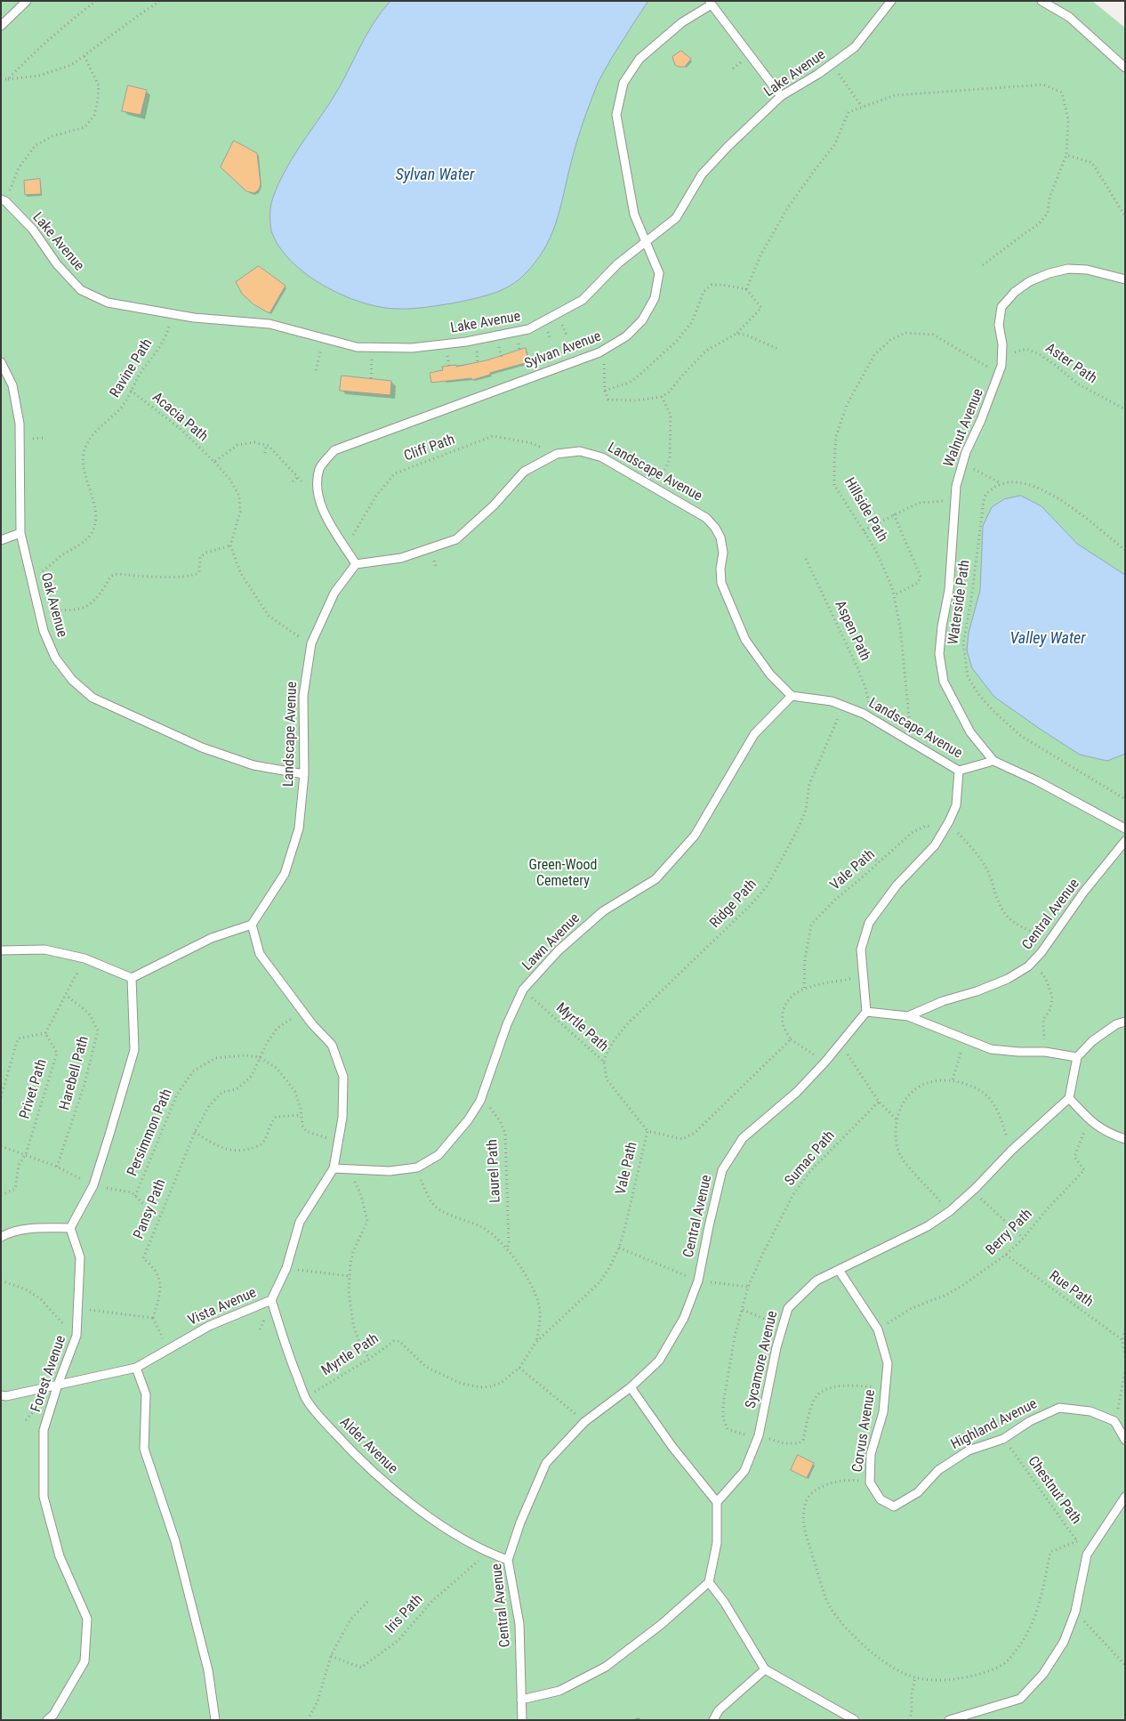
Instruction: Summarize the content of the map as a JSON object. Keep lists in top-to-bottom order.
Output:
{
  "streets": {
    "lane": [
      "Lake Avenue",
      "Sylvan Avenue",
      "Walnut Avenue",
      "Landscape Avenue",
      "Oak Avenue",
      "Central Avenue",
      "Lawn Avenue",
      "Vista Avenue",
      "Sycamore Avenue",
      "Forest Avenue",
      "Highland Avenue",
      "Corvus Avenue",
      "Alder Avenue"
    ],
    "path": [
      "Aster Path",
      "Ravine Path",
      "Acacia Path",
      "Cliff Path",
      "Hillside Path",
      "Waterside Path",
      "Aspen Path",
      "Vale Path",
      "Ridge Path",
      "Myrtle Path",
      "Harebell Path",
      "Privet Path",
      "Persimmon Path",
      "Sumac Path",
      "Laurel Path",
      "Pansy Path",
      "Berry Path",
      "Rue Path",
      "Chestnut Path",
      "Iris Path"
    ]
  },
  "crossings": [
    ["Lake Avenue", "Sylvan Avenue"],
    ["Lake Avenue", "Ravine Path"],
    ["Aster Path", "Walnut Avenue"],
    ["Ravine Path", "Acacia Path"],
    ["Ravine Path", "Oak Avenue"],
    ["Walnut Avenue", "Landscape Avenue"],
    ["Walnut Avenue", "Hillside Path"],
    ["Cliff Path", "Landscape Avenue"],
    ["Landscape Avenue", "Hillside Path"],
    ["Landscape Avenue", "Oak Avenue"],
    ["Landscape Avenue", "Aspen Path"],
    ["Landscape Avenue", "Ridge Path"],
    ["Landscape Avenue", "Lawn Avenue"],
    ["Landscape Avenue", "Vista Avenue"],
    ["Vale Path", "Myrtle Path"],
    ["Ridge Path", "Myrtle Path"],
    ["Central Avenue", "Alder Avenue"],
    ["Lawn Avenue", "Myrtle Path"],
    ["Lawn Avenue", "Laurel Path"],
    ["Lawn Avenue", "Vista Avenue"],
    ["Myrtle Path", "Alder Avenue"],
    ["Persimmon Path", "Pansy Path"],
    ["Sumac Path", "Sycamore Avenue"],
    ["Pansy Path", "Vista Avenue"],
    ["Berry Path", "Rue Path"],
    ["Berry Path", "Corvus Avenue"],
    ["Vista Avenue", "Forest Avenue"],
    ["Vista Avenue", "Alder Avenue"],
    ["Sycamore Avenue", "Corvus Avenue"],
    ["Highland Avenue", "Corvus Avenue"],
    ["Highland Avenue", "Chestnut Path"],
    ["Alder Avenue", "Iris Path"]
  ],
  "water": ["Sylvan Water", "Valley Water"],
  "parks": ["Green-Wood Cemetery"]
}
